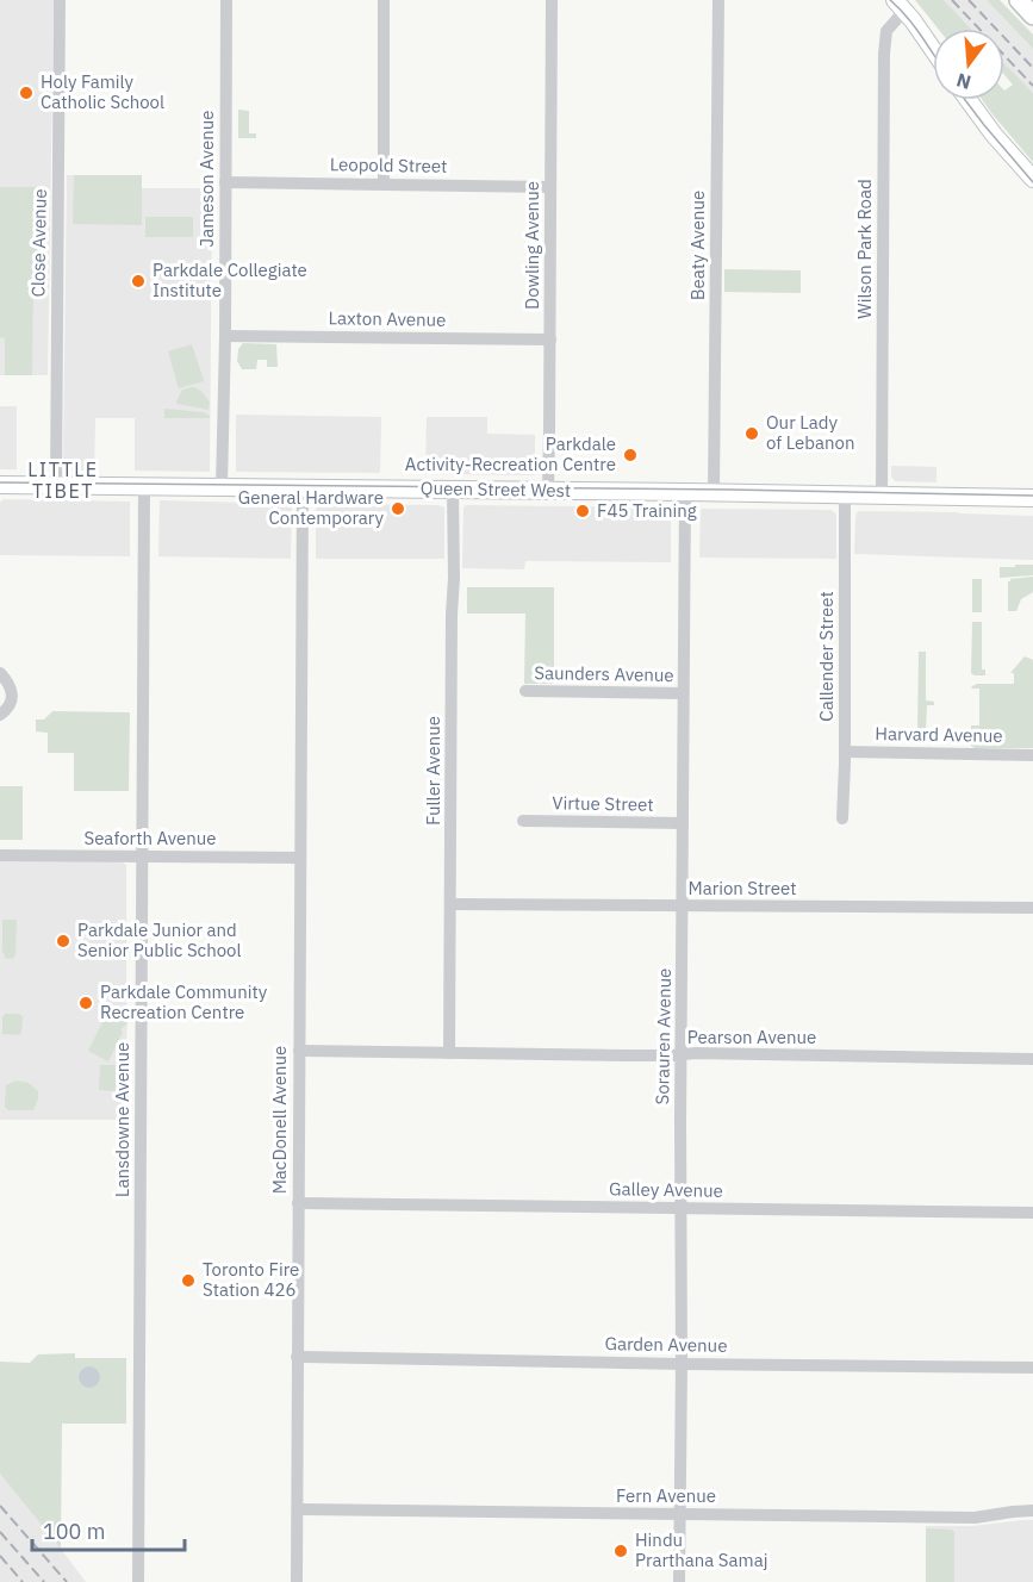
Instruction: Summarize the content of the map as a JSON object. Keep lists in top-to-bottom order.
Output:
{
  "streets": {
    "main road": ["Queen Street West"],
    "street": [
      "Leopold Street",
      "Jameson Avenue",
      "Close Avenue",
      "Dowling Avenue",
      "Beaty Avenue",
      "Wilson Park Road",
      "Laxton Avenue",
      "Callender Street",
      "Saunders Avenue",
      "Harvard Avenue",
      "Fuller Avenue",
      "Virtue Street",
      "Seaforth Avenue",
      "Marion Street",
      "Sorauren Avenue",
      "Pearson Avenue",
      "Lansdowne Avenue",
      "MacDonell Avenue",
      "Galley Avenue",
      "Garden Avenue",
      "Fern Avenue"
    ]
  },
  "crossings": [
    ["Leopold Street", "Jameson Avenue"],
    ["Leopold Street", "Dowling Avenue"],
    ["Jameson Avenue", "Laxton Avenue"],
    ["Jameson Avenue", "Queen Street West"],
    ["Close Avenue", "Queen Street West"],
    ["Dowling Avenue", "Laxton Avenue"],
    ["Dowling Avenue", "Queen Street West"],
    ["Beaty Avenue", "Queen Street West"],
    ["Wilson Park Road", "Queen Street West"],
    ["Queen Street West", "Callender Street"],
    ["Queen Street West", "Fuller Avenue"],
    ["Queen Street West", "Sorauren Avenue"],
    ["Queen Street West", "Lansdowne Avenue"],
    ["Queen Street West", "MacDonell Avenue"],
    ["Callender Street", "Harvard Avenue"],
    ["Saunders Avenue", "Sorauren Avenue"],
    ["Fuller Avenue", "Marion Street"],
    ["Fuller Avenue", "Pearson Avenue"],
    ["Virtue Street", "Sorauren Avenue"],
    ["Seaforth Avenue", "Lansdowne Avenue"],
    ["Seaforth Avenue", "MacDonell Avenue"],
    ["Marion Street", "Sorauren Avenue"],
    ["Sorauren Avenue", "Pearson Avenue"],
    ["Sorauren Avenue", "Galley Avenue"],
    ["Sorauren Avenue", "Garden Avenue"],
    ["Sorauren Avenue", "Fern Avenue"],
    ["Pearson Avenue", "MacDonell Avenue"],
    ["MacDonell Avenue", "Galley Avenue"],
    ["MacDonell Avenue", "Garden Avenue"],
    ["MacDonell Avenue", "Fern Avenue"]
  ],
  "districts": ["LITTLE TIBET"],
  "places": [
    "Holy Family Catholic School",
    "Parkdale Collegiate Institute",
    "Our Lady of Lebanon",
    "Parkdale Activity-Recreation Centre",
    "General Hardware Contemporary",
    "F45 Training",
    "Parkdale Junior and Senior Public School",
    "Parkdale Community Recreation Centre",
    "Toronto Fire Station 426",
    "Hindu Prarthana Samaj"
  ],
  "scale_bar": "100 m",
  "north": "bottom"
}
